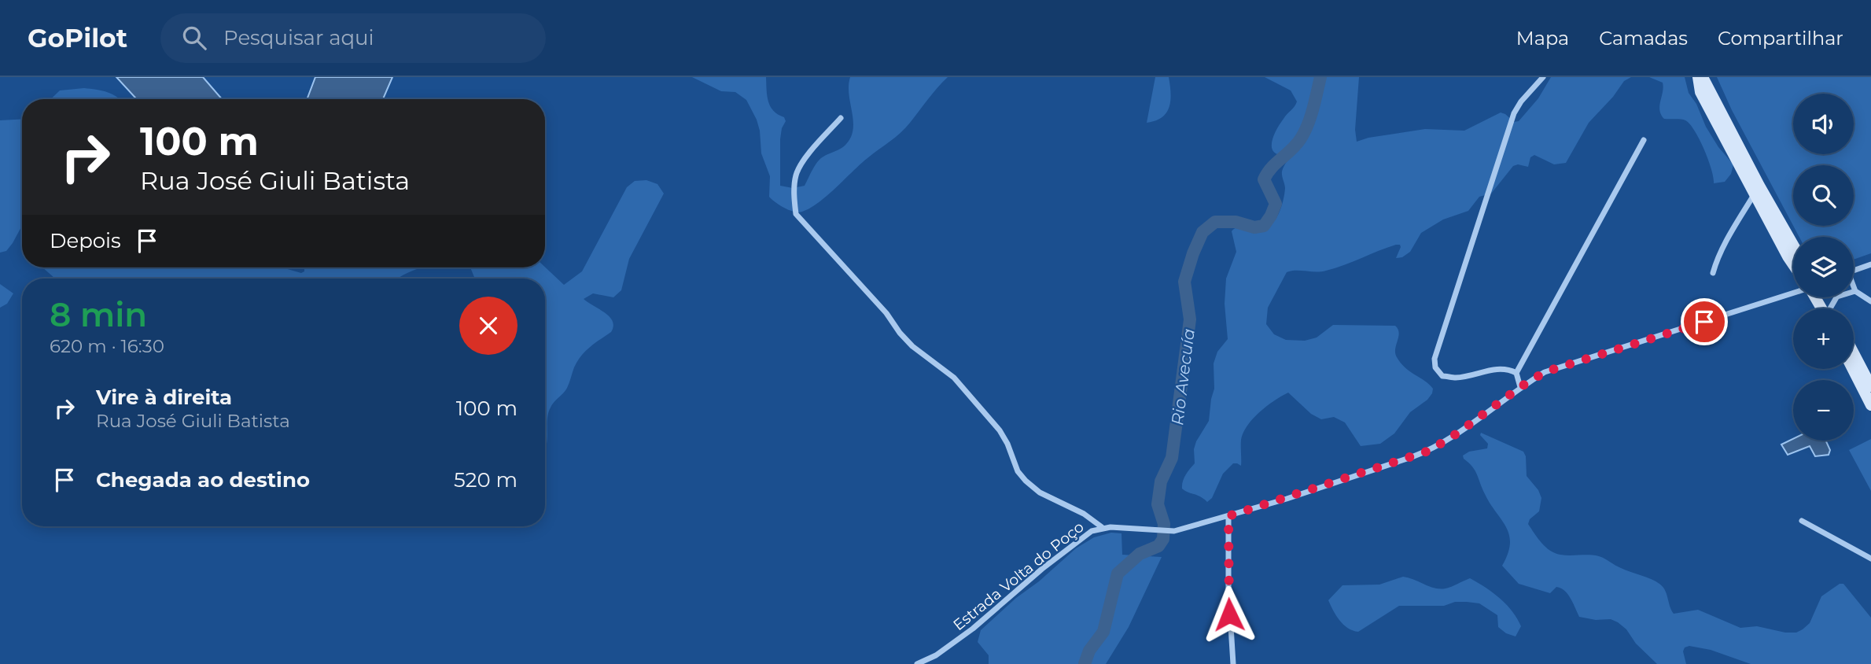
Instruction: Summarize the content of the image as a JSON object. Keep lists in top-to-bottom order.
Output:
{
  "streets": {
    "street": ["Estrada Volta do Poço"]
  },
  "water": ["Rio Avecuía"],
  "page": {
    "header": "GoPilot",
    "search": "Pesquisar aqui",
    "nav": ["Mapa", "Camadas", "Compartilhar"],
    "map_buttons": ["+", "−"],
    "turn": ["100 m", "Rua José Giuli Batista"],
    "then": "Depois",
    "heading": ["8 min", "620 m · 16:30"],
    "list": [
      {
        "name": "Vire à direita",
        "note": "Rua José Giuli Batista",
        "value": "100 m"
      },
      {
        "name": "Chegada ao destino",
        "value": "520 m"
      }
    ]
  }
}
